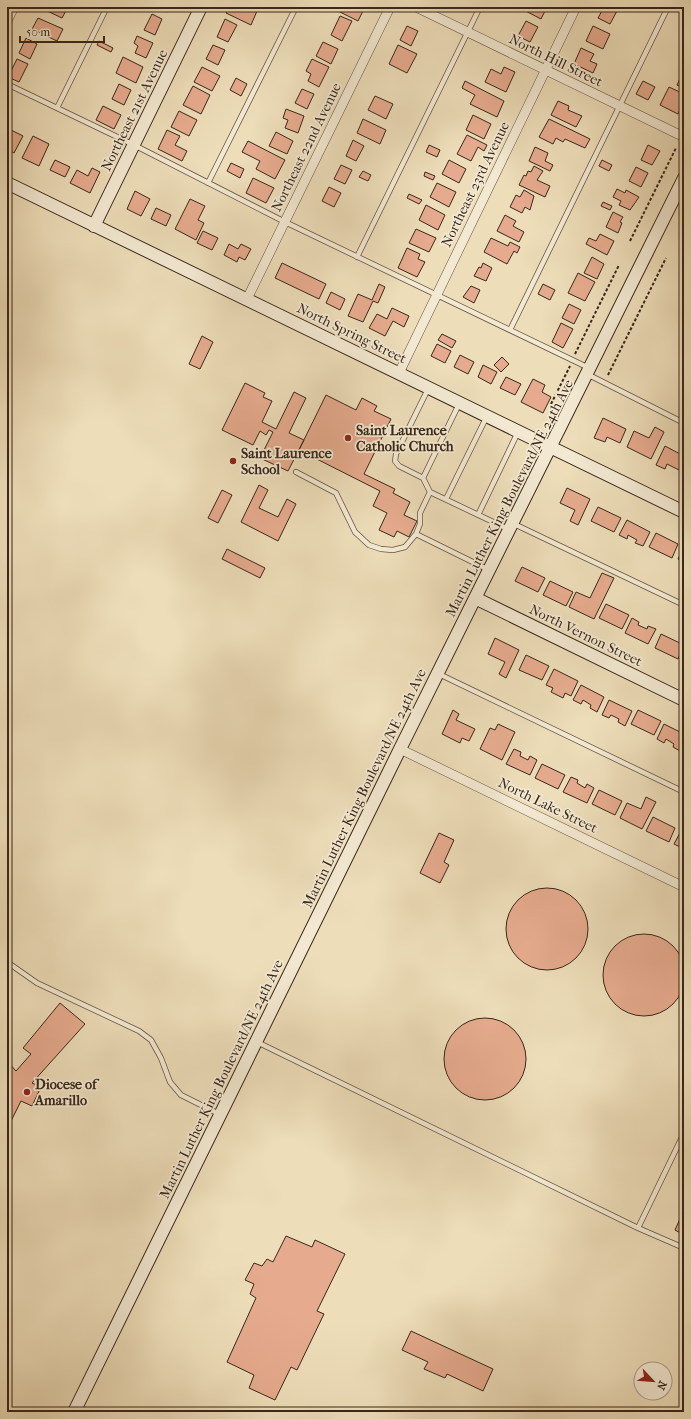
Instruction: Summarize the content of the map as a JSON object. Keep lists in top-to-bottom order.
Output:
{
  "streets": {
    "main road": [
      "Northeast 21st Avenue",
      "North Spring Street",
      "Martin Luther King Boulevard/NE 24th Ave",
      "North Vernon Street"
    ],
    "street": [
      "North Hill Street",
      "Northeast 22nd Avenue",
      "Northeast 23rd Avenue",
      "North Lake Street"
    ]
  },
  "crossings": [
    ["North Hill Street", "Northeast 23rd Avenue"],
    ["Northeast 21st Avenue", "North Spring Street"],
    ["Northeast 22nd Avenue", "North Spring Street"],
    ["Northeast 23rd Avenue", "North Spring Street"],
    ["North Spring Street", "Martin Luther King Boulevard/NE 24th Ave"],
    ["Martin Luther King Boulevard/NE 24th Ave", "North Vernon Street"],
    ["Martin Luther King Boulevard/NE 24th Ave", "North Lake Street"]
  ],
  "places": ["Saint Laurence Catholic Church", "Saint Laurence School", "Diocese of Amarillo"],
  "scale_bar": "50 m",
  "north": "bottom right"
}
